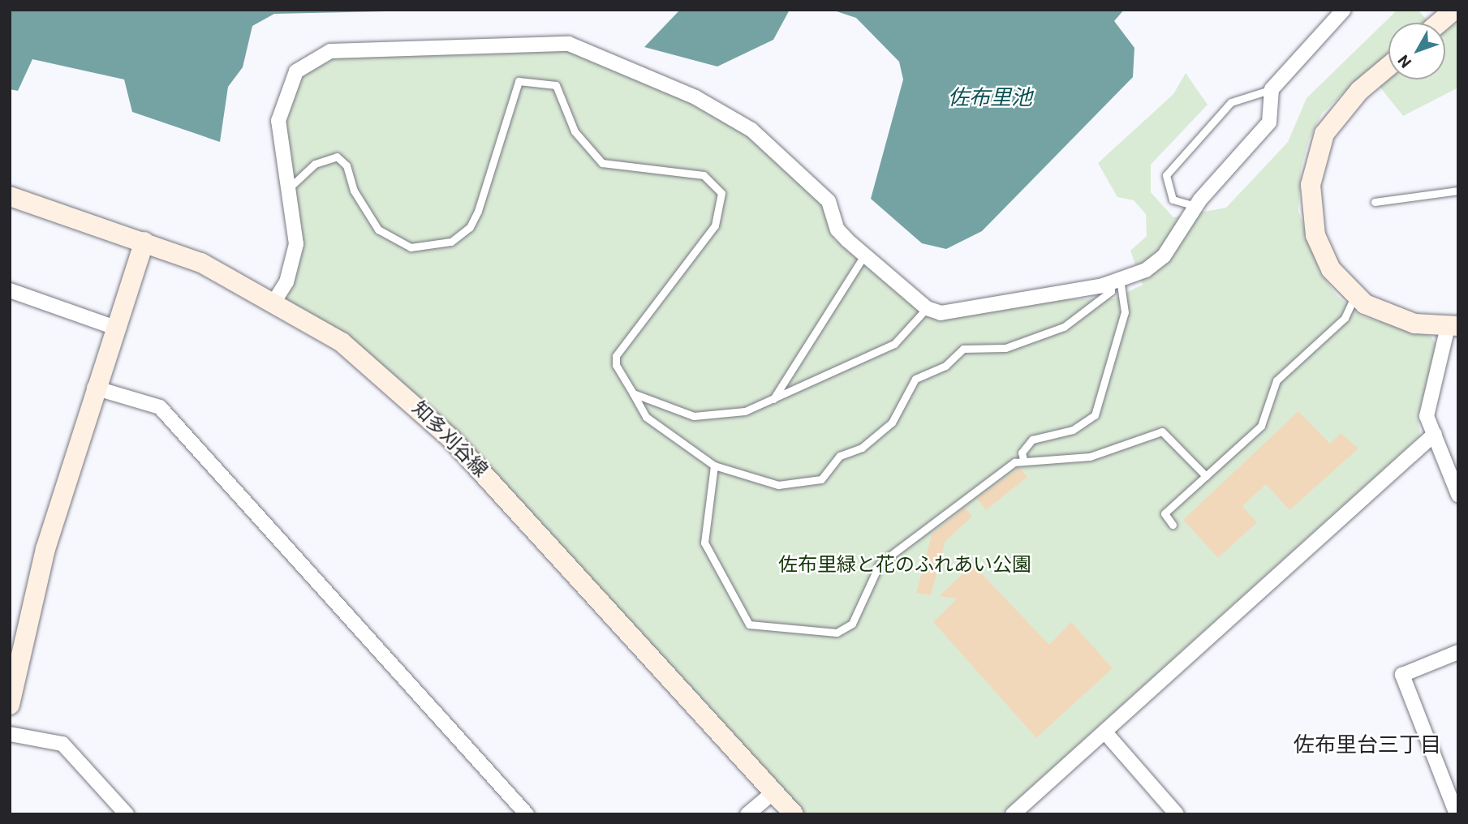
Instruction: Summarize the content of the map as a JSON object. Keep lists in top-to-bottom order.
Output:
{
  "streets": {
    "street": ["知多刈谷線"]
  },
  "districts": ["佐布里台三丁目"],
  "water": ["佐布里池"],
  "parks": ["佐布里緑と花のふれあい公園"],
  "north": "bottom left"
}
